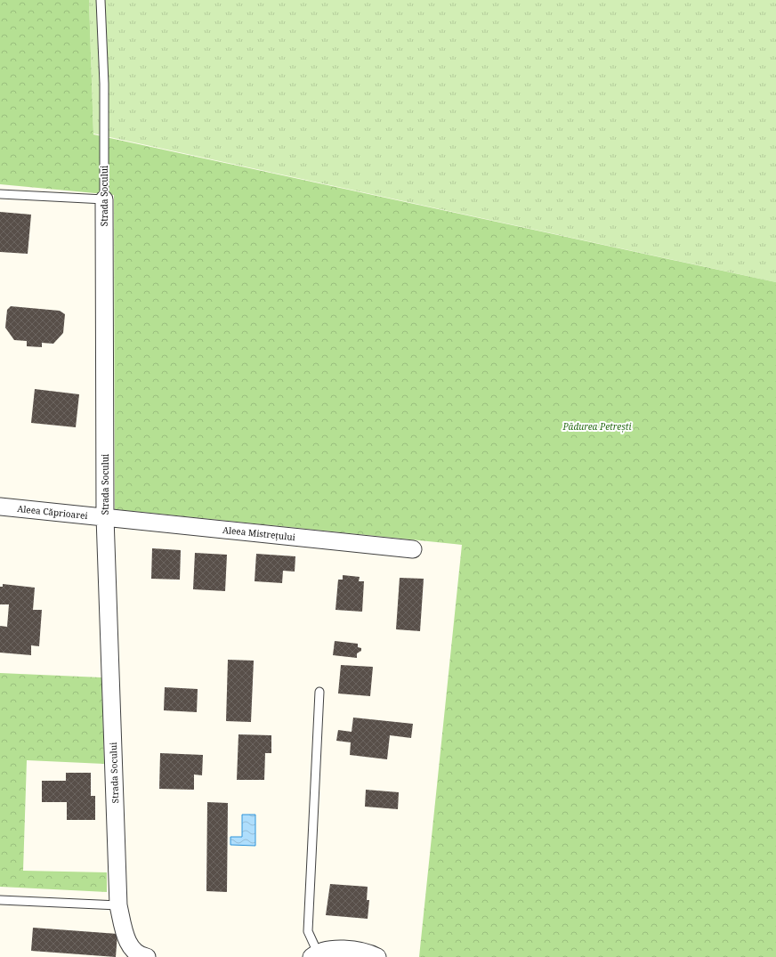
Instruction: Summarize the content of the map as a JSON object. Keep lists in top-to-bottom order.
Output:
{
  "streets": {
    "street": ["Strada Socului", "Aleea Căprioarei", "Aleea Mistrețului"]
  },
  "crossings": [
    ["Strada Socului", "Aleea Căprioarei"],
    ["Strada Socului", "Aleea Mistrețului"],
    ["Aleea Căprioarei", "Aleea Mistrețului"]
  ],
  "parks": ["Pădurea Petrești"]
}
